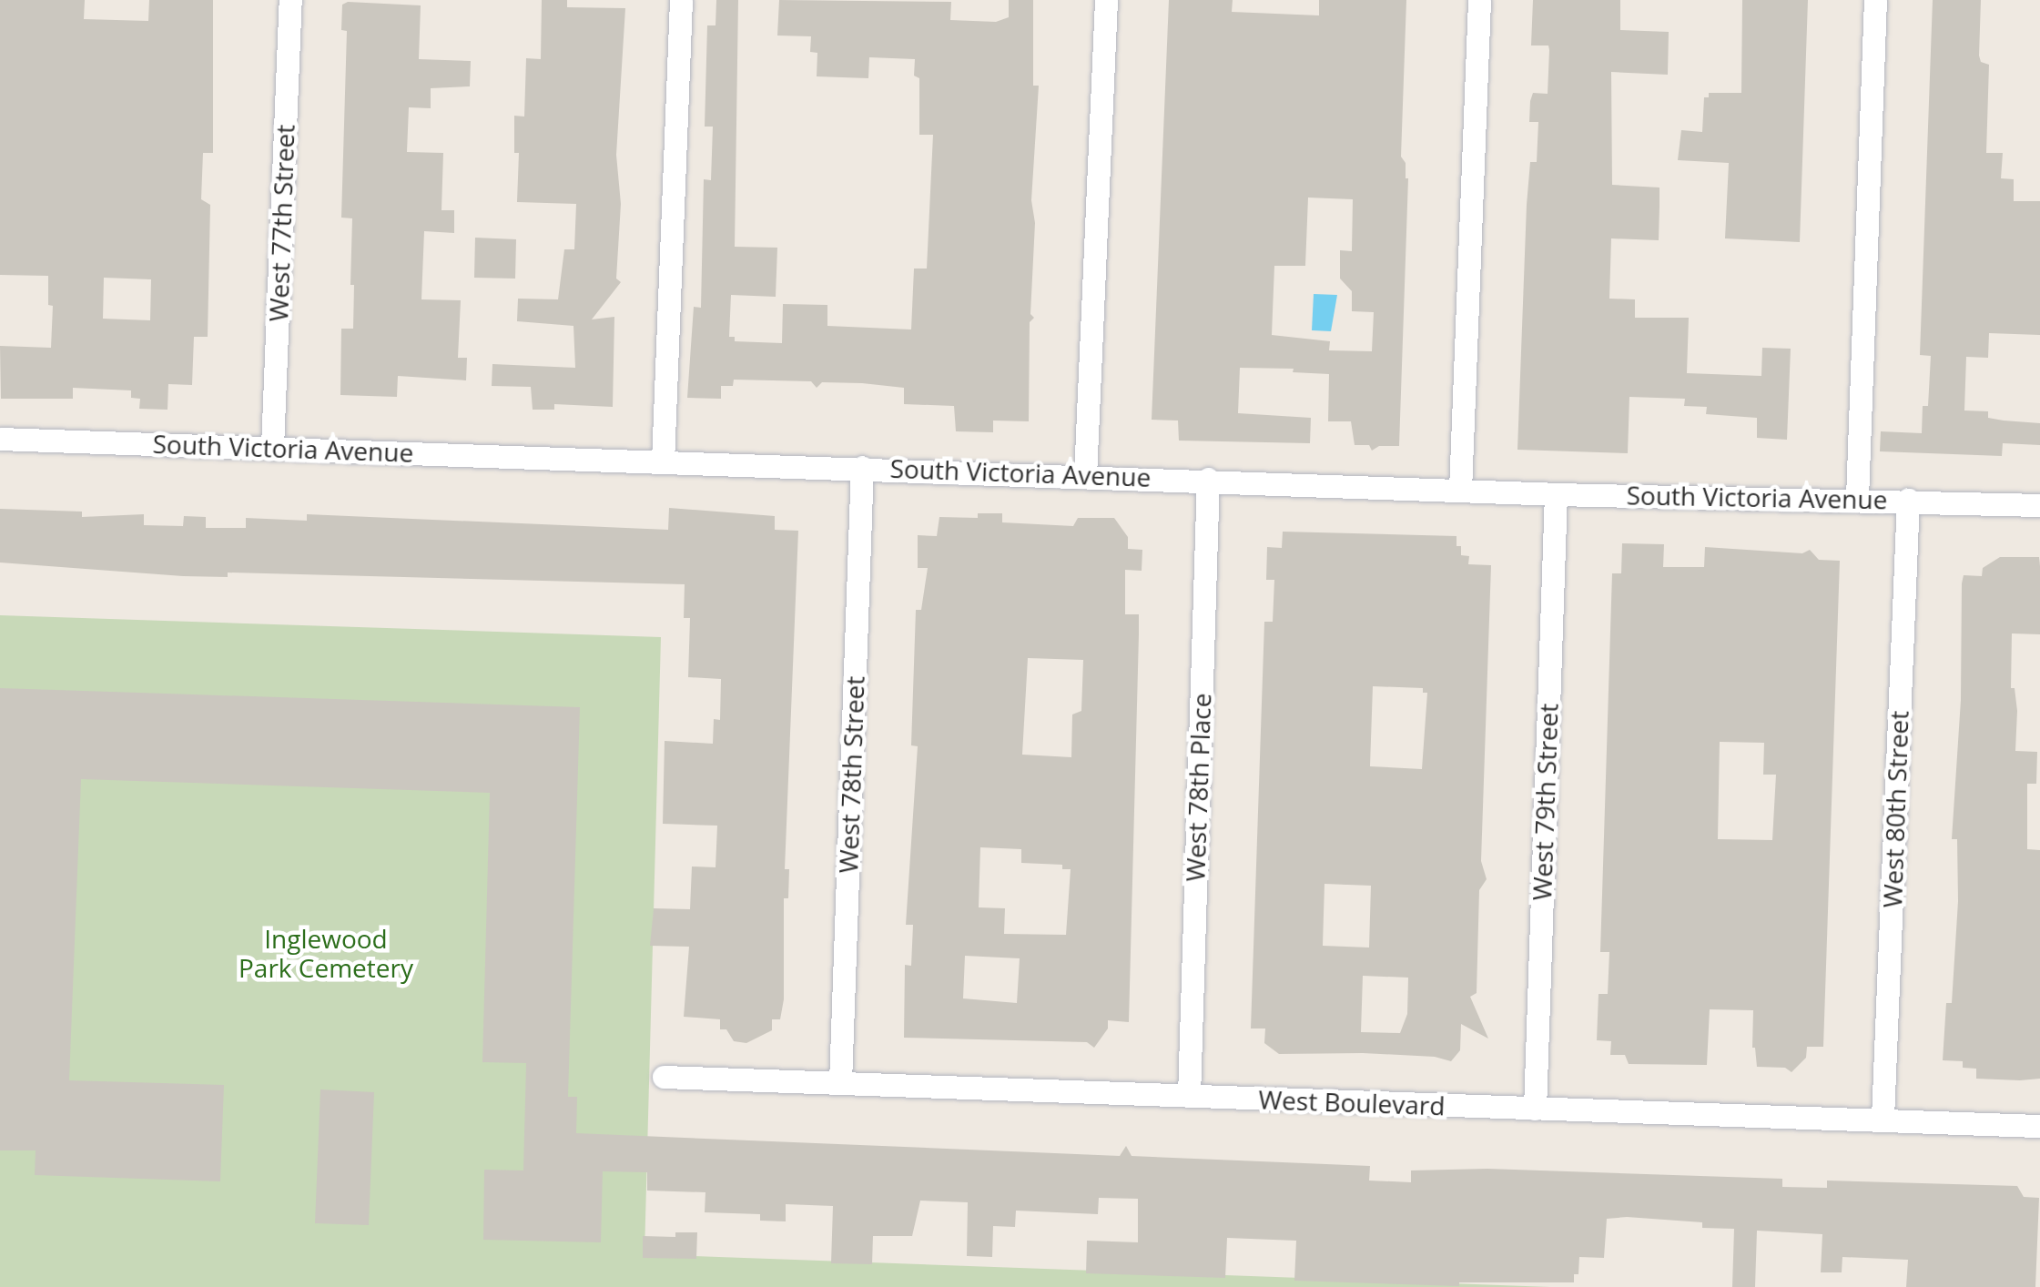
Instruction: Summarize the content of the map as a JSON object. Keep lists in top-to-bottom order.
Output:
{
  "streets": {
    "street": [
      "West 77th Street",
      "South Victoria Avenue",
      "West 78th Street",
      "West 78th Place",
      "West 79th Street",
      "West 80th Street",
      "West Boulevard"
    ]
  },
  "crossings": [
    ["West 77th Street", "South Victoria Avenue"],
    ["South Victoria Avenue", "West 78th Street"],
    ["South Victoria Avenue", "West 78th Place"],
    ["South Victoria Avenue", "West 79th Street"],
    ["South Victoria Avenue", "West 80th Street"],
    ["West 78th Street", "West Boulevard"],
    ["West 78th Place", "West Boulevard"],
    ["West 79th Street", "West Boulevard"],
    ["West 80th Street", "West Boulevard"]
  ],
  "parks": ["Inglewood Park Cemetery"]
}
